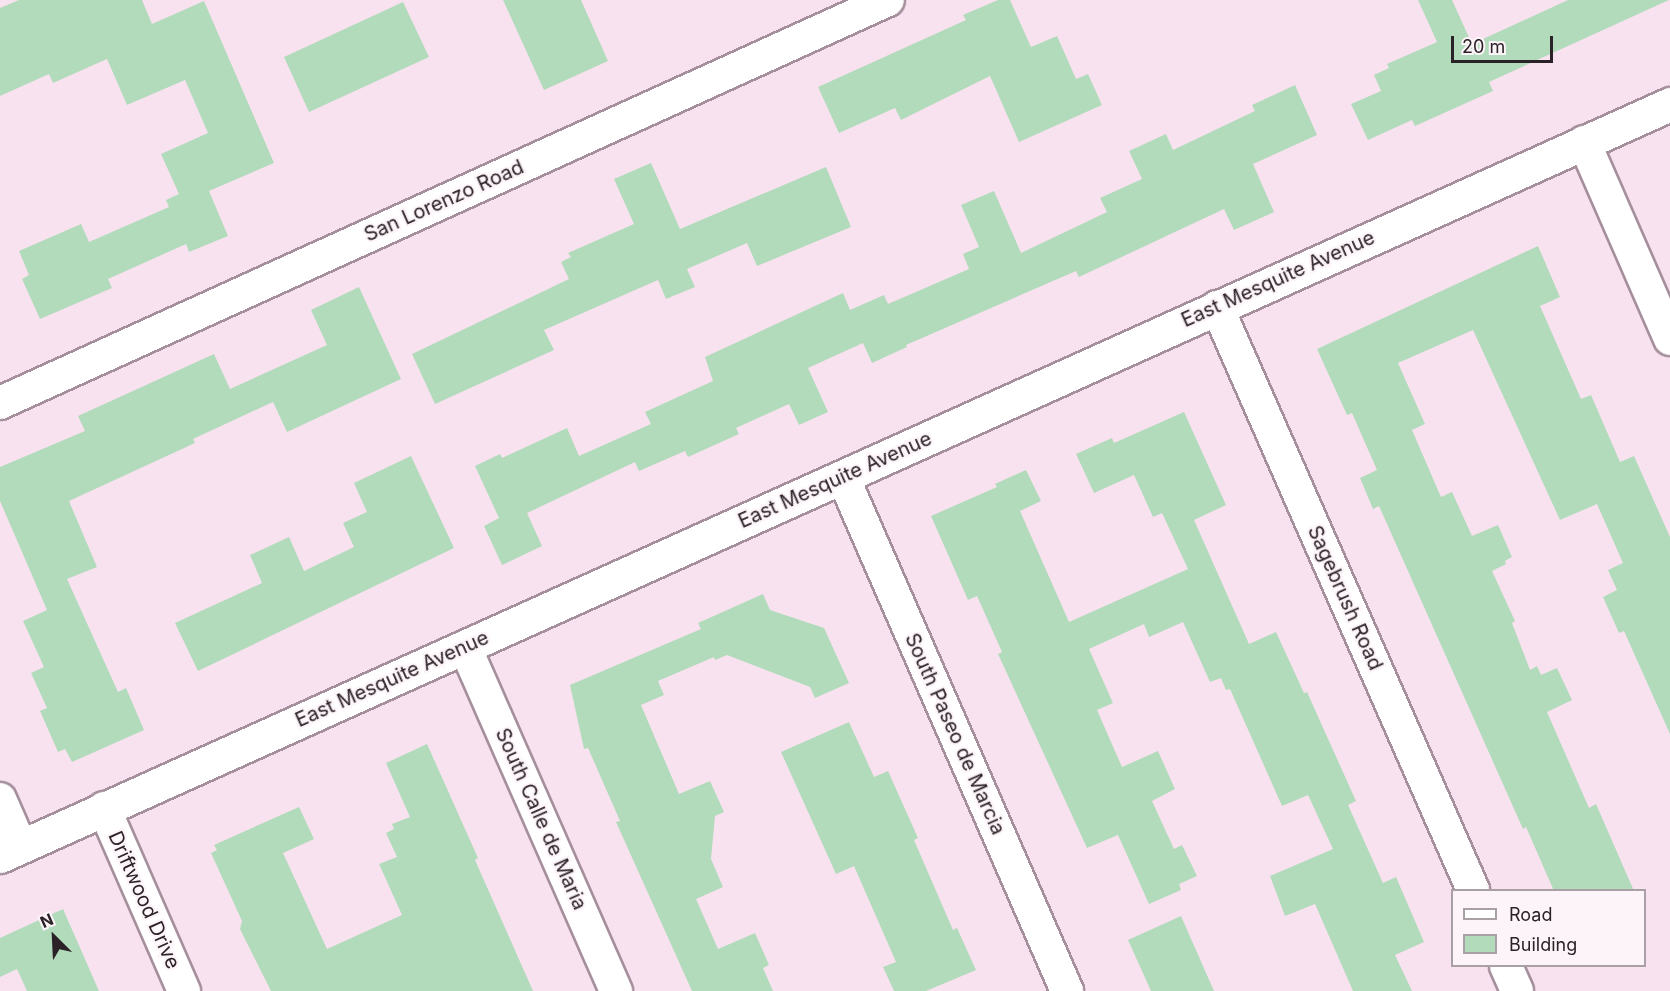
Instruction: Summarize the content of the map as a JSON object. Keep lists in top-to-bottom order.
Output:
{
  "streets": {
    "street": [
      "San Lorenzo Road",
      "East Mesquite Avenue",
      "Sagebrush Road",
      "South Paseo de Marcia",
      "South Calle de Maria",
      "Driftwood Drive"
    ]
  },
  "crossings": [
    ["East Mesquite Avenue", "Sagebrush Road"],
    ["East Mesquite Avenue", "South Paseo de Marcia"],
    ["East Mesquite Avenue", "South Calle de Maria"],
    ["East Mesquite Avenue", "Driftwood Drive"]
  ],
  "legend": ["Road", "Building"],
  "scale_bar": "20 m",
  "north": "top left"
}
